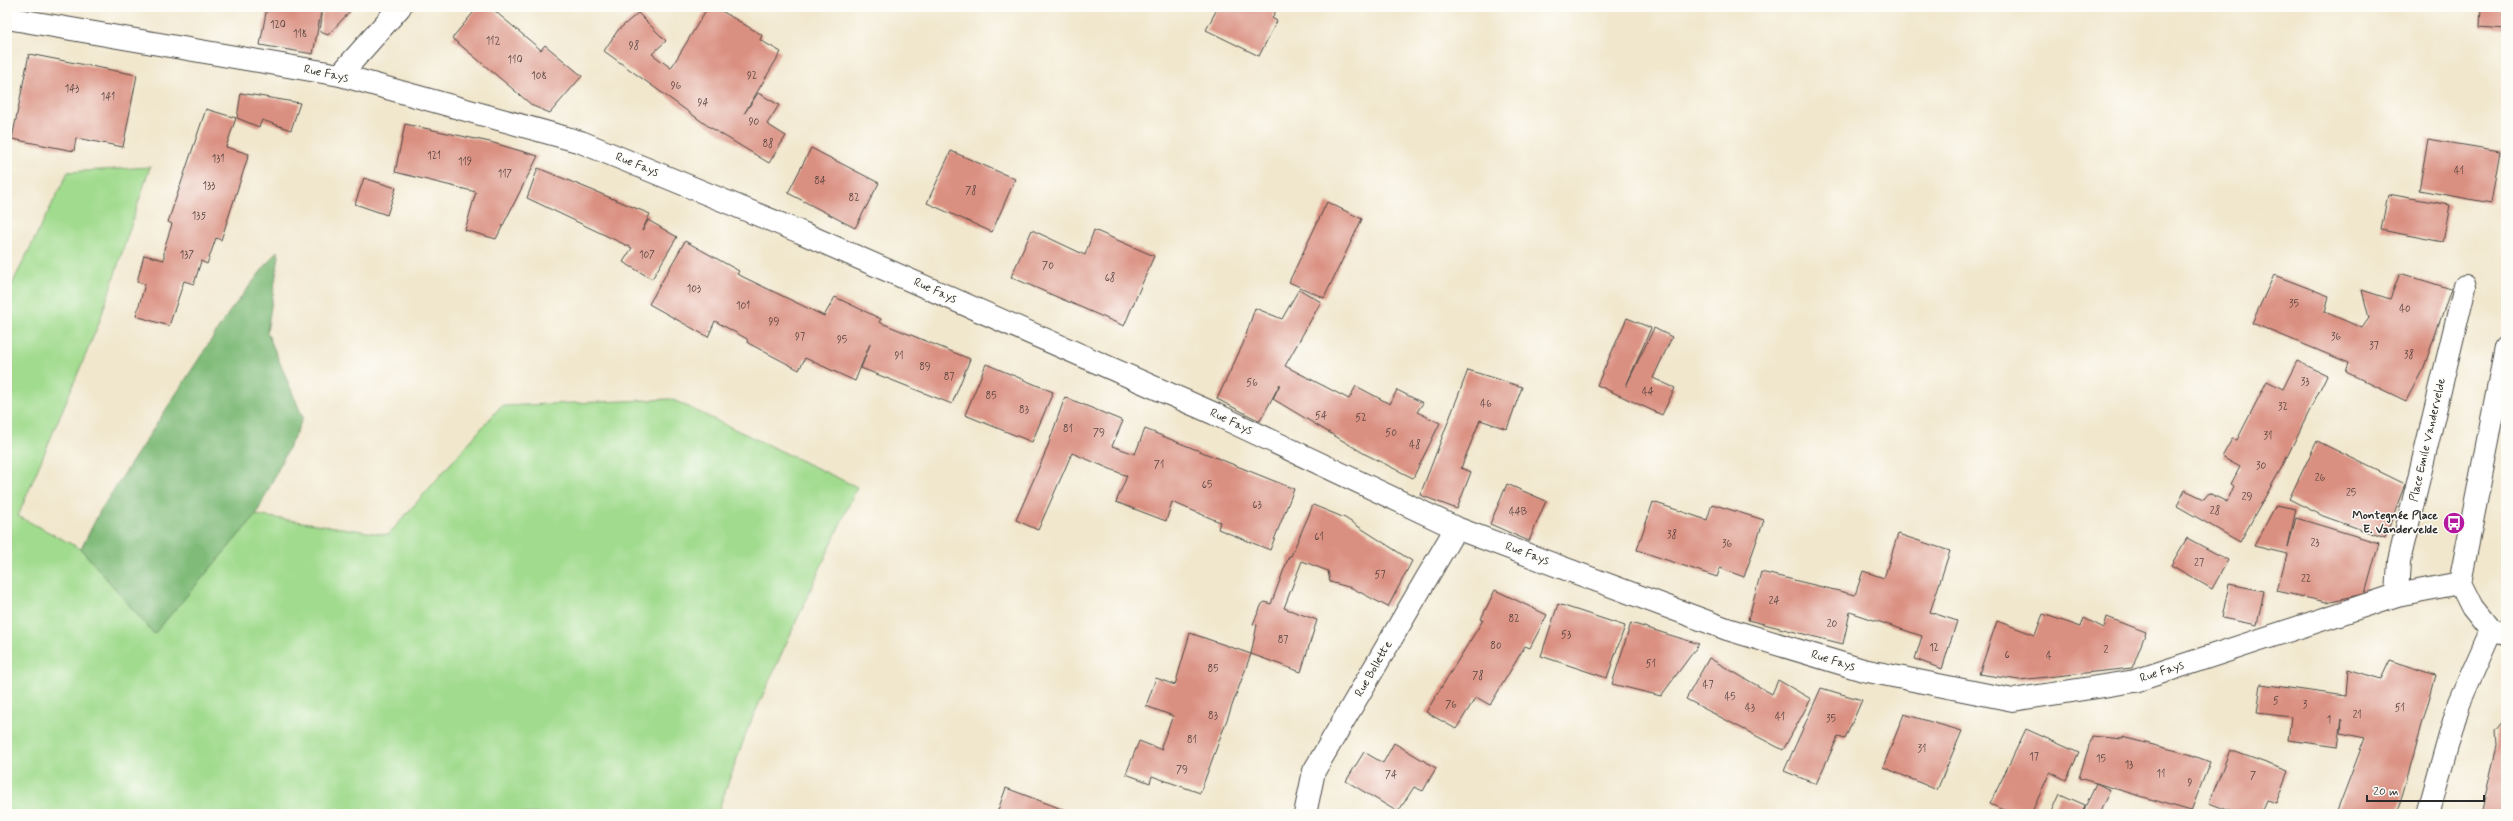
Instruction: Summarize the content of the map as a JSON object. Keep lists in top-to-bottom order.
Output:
{
  "streets": {
    "street": ["Rue Fays", "Place Emile Vandervelde", "Rue Bollette"]
  },
  "crossings": [
    ["Rue Fays", "Place Emile Vandervelde"],
    ["Rue Fays", "Rue Bollette"]
  ],
  "places": {
    "bus stop": ["Montegnée Place E. Vandervelde"]
  },
  "house_numbers": [
    "120",
    "118",
    "112",
    "98",
    "110",
    "108",
    "92",
    "96",
    "143",
    "141",
    "94",
    "90",
    "88",
    "121",
    "131",
    "119",
    "41",
    "117",
    "84",
    "133",
    "78",
    "82",
    "135",
    "137",
    "107",
    "70",
    "68",
    "103",
    "35",
    "101",
    "40",
    "99",
    "97",
    "36",
    "95",
    "37",
    "38",
    "91",
    "89",
    "87",
    "33",
    "56",
    "44",
    "85",
    "46",
    "32",
    "83",
    "54",
    "52",
    "81",
    "79",
    "50",
    "31",
    "48",
    "71",
    "30",
    "26",
    "65",
    "25",
    "29",
    "63",
    "28",
    "44B",
    "38",
    "61",
    "23",
    "36",
    "27",
    "57",
    "22",
    "24",
    "82",
    "20",
    "53",
    "87",
    "80",
    "12",
    "2",
    "6",
    "4",
    "51",
    "85",
    "78",
    "47",
    "45",
    "5",
    "76",
    "3",
    "43",
    "51",
    "21",
    "83",
    "41",
    "35",
    "1",
    "81",
    "31",
    "17",
    "15",
    "13",
    "79",
    "11",
    "74",
    "7",
    "9"
  ],
  "scale_bar": "20 m"
}
